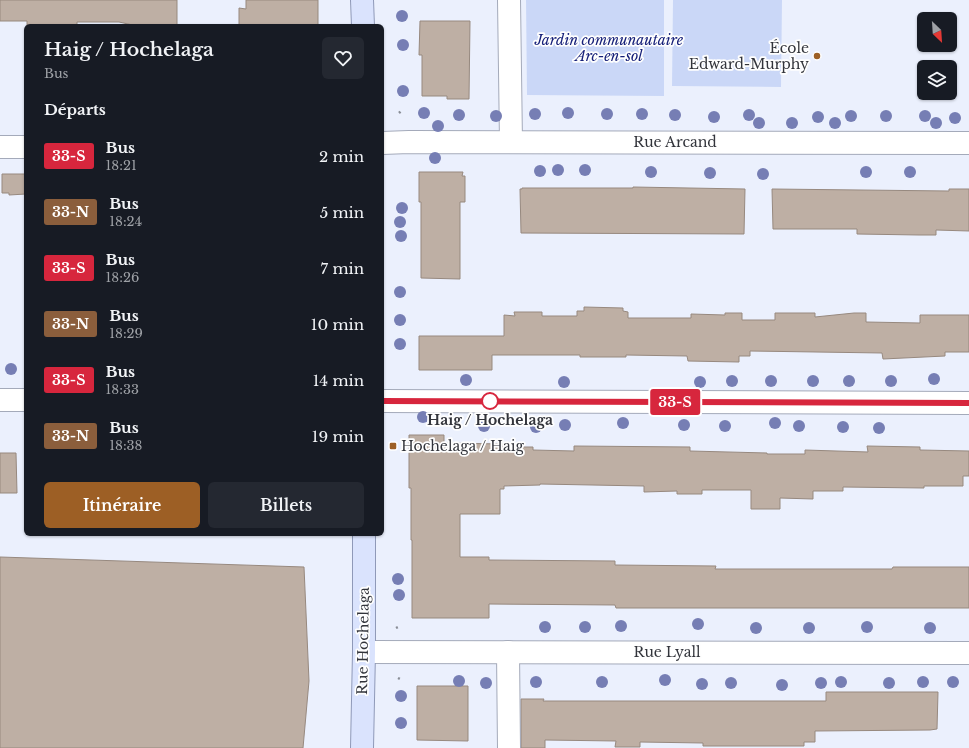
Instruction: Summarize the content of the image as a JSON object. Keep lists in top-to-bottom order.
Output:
{
  "streets": {
    "main road": ["Rue Hochelaga"],
    "street": ["Rue Arcand", "Rue Lyall"]
  },
  "crossings": [
    ["Rue Hochelaga", "Rue Lyall"]
  ],
  "parks": ["Jardin communautaire Arc-en-sol"],
  "places": {
    "other": ["École Edward-Murphy", "Haig / Hochelaga"],
    "transit": ["Hochelaga / Haig"]
  },
  "lines": ["bus line 33-S"],
  "north": "bottom right",
  "page": {
    "on_map": "33-S",
    "heading": [
      ["Haig / Hochelaga", "Bus"],
      "Départs"
    ],
    "list": [
      {
        "mark": "33-S",
        "name": "Bus",
        "note": "18:21",
        "value": "2 min"
      },
      {
        "mark": "33-N",
        "name": "Bus",
        "note": "18:24",
        "value": "5 min"
      },
      {
        "mark": "33-S",
        "name": "Bus",
        "note": "18:26",
        "value": "7 min"
      },
      {
        "mark": "33-N",
        "name": "Bus",
        "note": "18:29",
        "value": "10 min"
      },
      {
        "mark": "33-S",
        "name": "Bus",
        "note": "18:33",
        "value": "14 min"
      },
      {
        "mark": "33-N",
        "name": "Bus",
        "note": "18:38",
        "value": "19 min"
      }
    ],
    "buttons": ["Itinéraire", "Billets"]
  }
}
